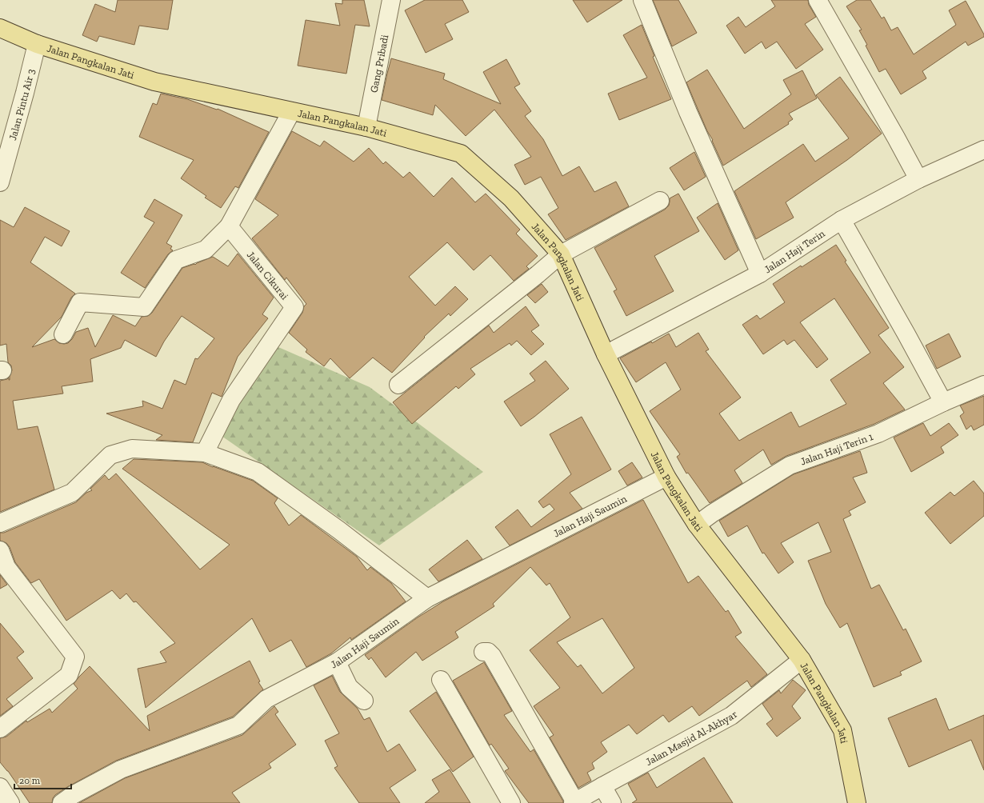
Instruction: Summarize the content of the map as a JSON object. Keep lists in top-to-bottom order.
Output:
{
  "streets": {
    "main road": ["Jalan Pangkalan Jati"],
    "street": [
      "Gang Pribadi",
      "Jalan Pintu Air 3",
      "Jalan Haji Terin",
      "Jalan Cikurai",
      "Jalan Haji Terin 1",
      "Jalan Haji Saumin",
      "Jalan Masjid Al-Akhyar"
    ]
  },
  "crossings": [
    ["Jalan Pangkalan Jati", "Gang Pribadi"],
    ["Jalan Pangkalan Jati", "Jalan Pintu Air 3"],
    ["Jalan Pangkalan Jati", "Jalan Haji Terin"],
    ["Jalan Pangkalan Jati", "Jalan Haji Terin 1"],
    ["Jalan Pangkalan Jati", "Jalan Haji Saumin"],
    ["Jalan Pangkalan Jati", "Jalan Masjid Al-Akhyar"]
  ],
  "scale_bar": "20 m"
}
